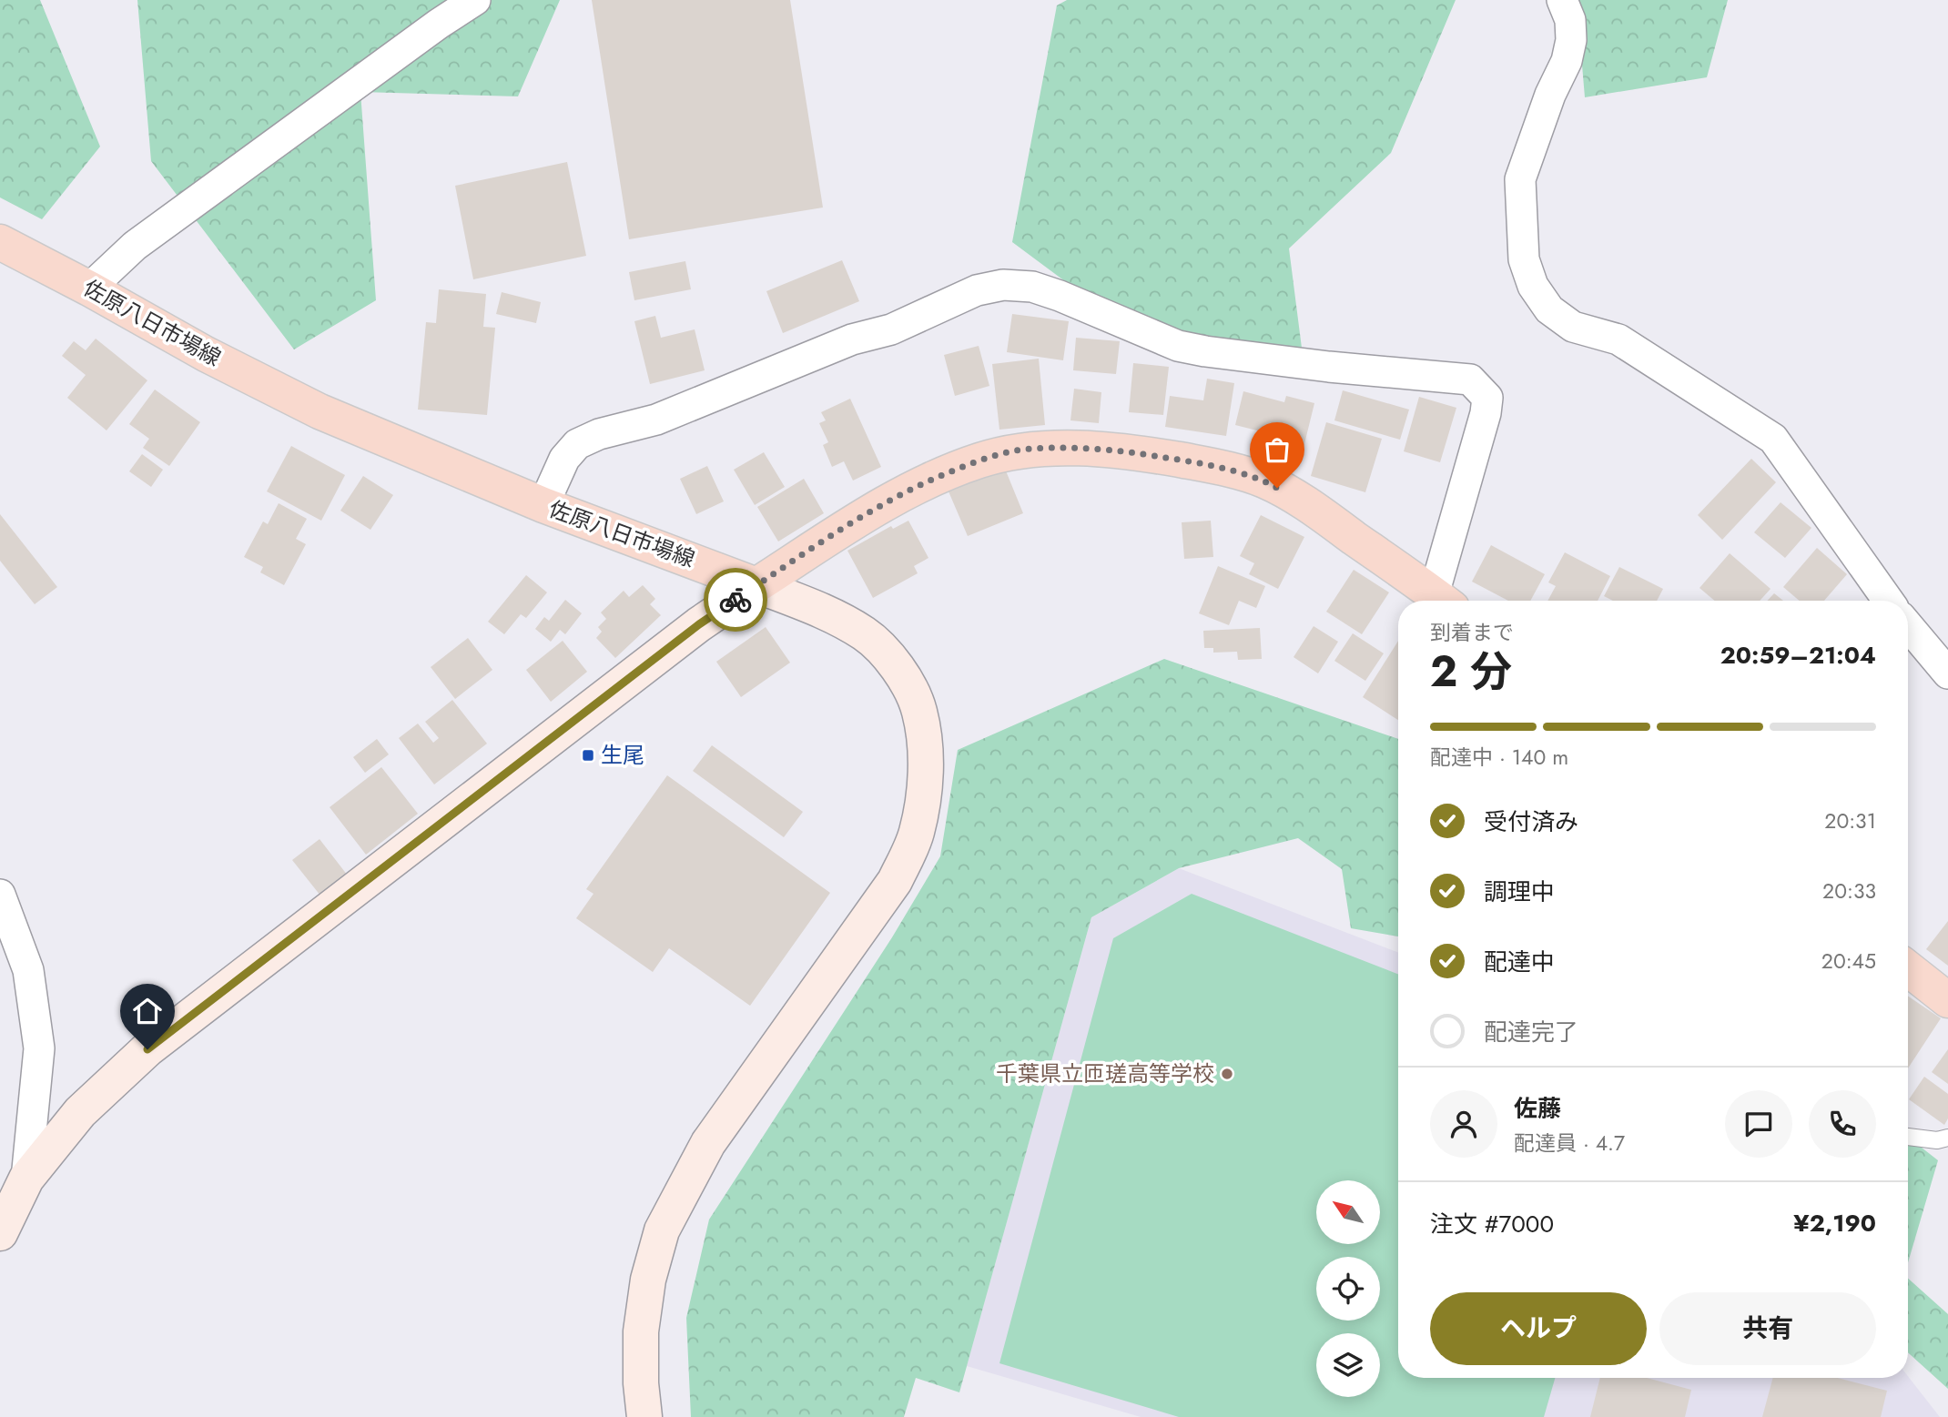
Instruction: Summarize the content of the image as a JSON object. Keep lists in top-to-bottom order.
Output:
{
  "streets": {
    "main road": ["佐原八日市場線"]
  },
  "places": {
    "transit": ["生尾"],
    "other": ["千葉県立匝瑳高等学校"]
  },
  "north": "top left",
  "page": {
    "heading": ["2 分", "到着まで", "20:59–21:04"],
    "panel": [
      "佐藤",
      "配達員 · 4.7",
      "注文 #7000",
      "¥2,190"
    ],
    "bar": "配達中 · 140 m",
    "list": [
      ["受付済み", "20:31"],
      ["調理中", "20:33"],
      ["配達中", "20:45"],
      "配達完了"
    ],
    "buttons": ["ヘルプ", "共有"]
  }
}
